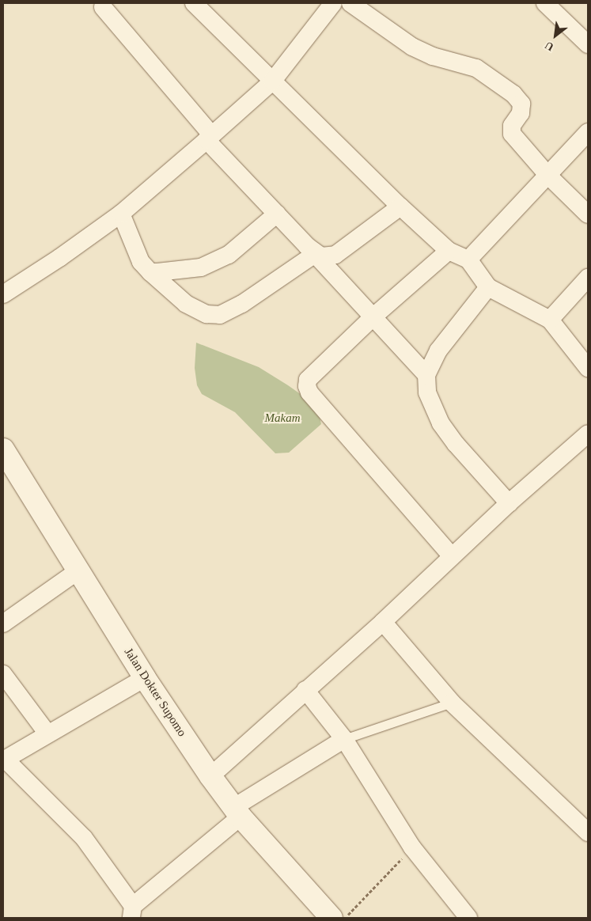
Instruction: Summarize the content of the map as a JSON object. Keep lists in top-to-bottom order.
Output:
{
  "streets": {
    "street": ["Jalan Dokter Supomo"]
  },
  "parks": ["Makam"],
  "north": "bottom left"
}
